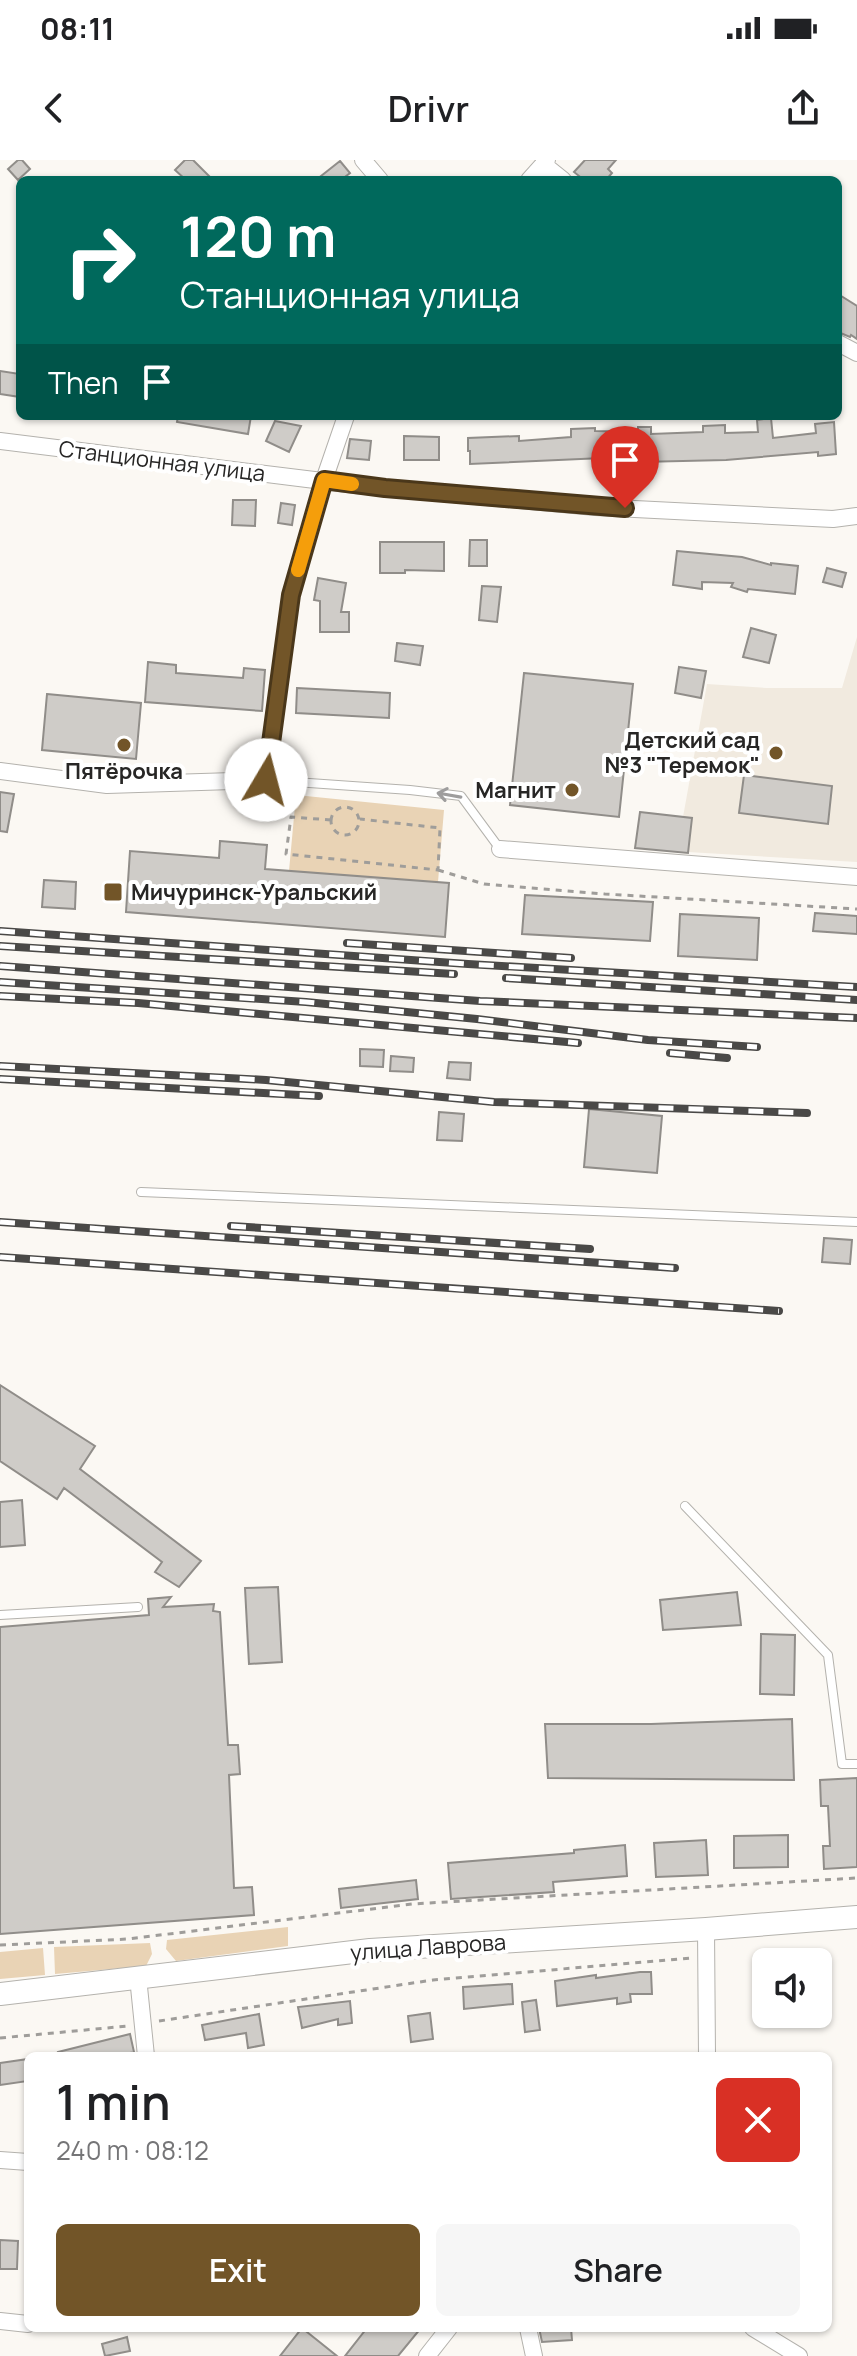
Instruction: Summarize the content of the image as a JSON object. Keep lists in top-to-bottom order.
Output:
{
  "streets": {
    "main road": ["улица Лаврова"],
    "street": ["Станционная улица"]
  },
  "places": {
    "other": ["Пятёрочка", "Детский сад №3 \"Теремок\"", "Магнит"],
    "transit": ["Мичуринск-Уральский"]
  },
  "page": {
    "status": "08:11",
    "header": "Drivr",
    "turn": ["120 m", "Станционная улица"],
    "then": "Then",
    "heading": ["1 min", "240 m · 08:12"],
    "buttons": ["Exit", "Share"]
  }
}
